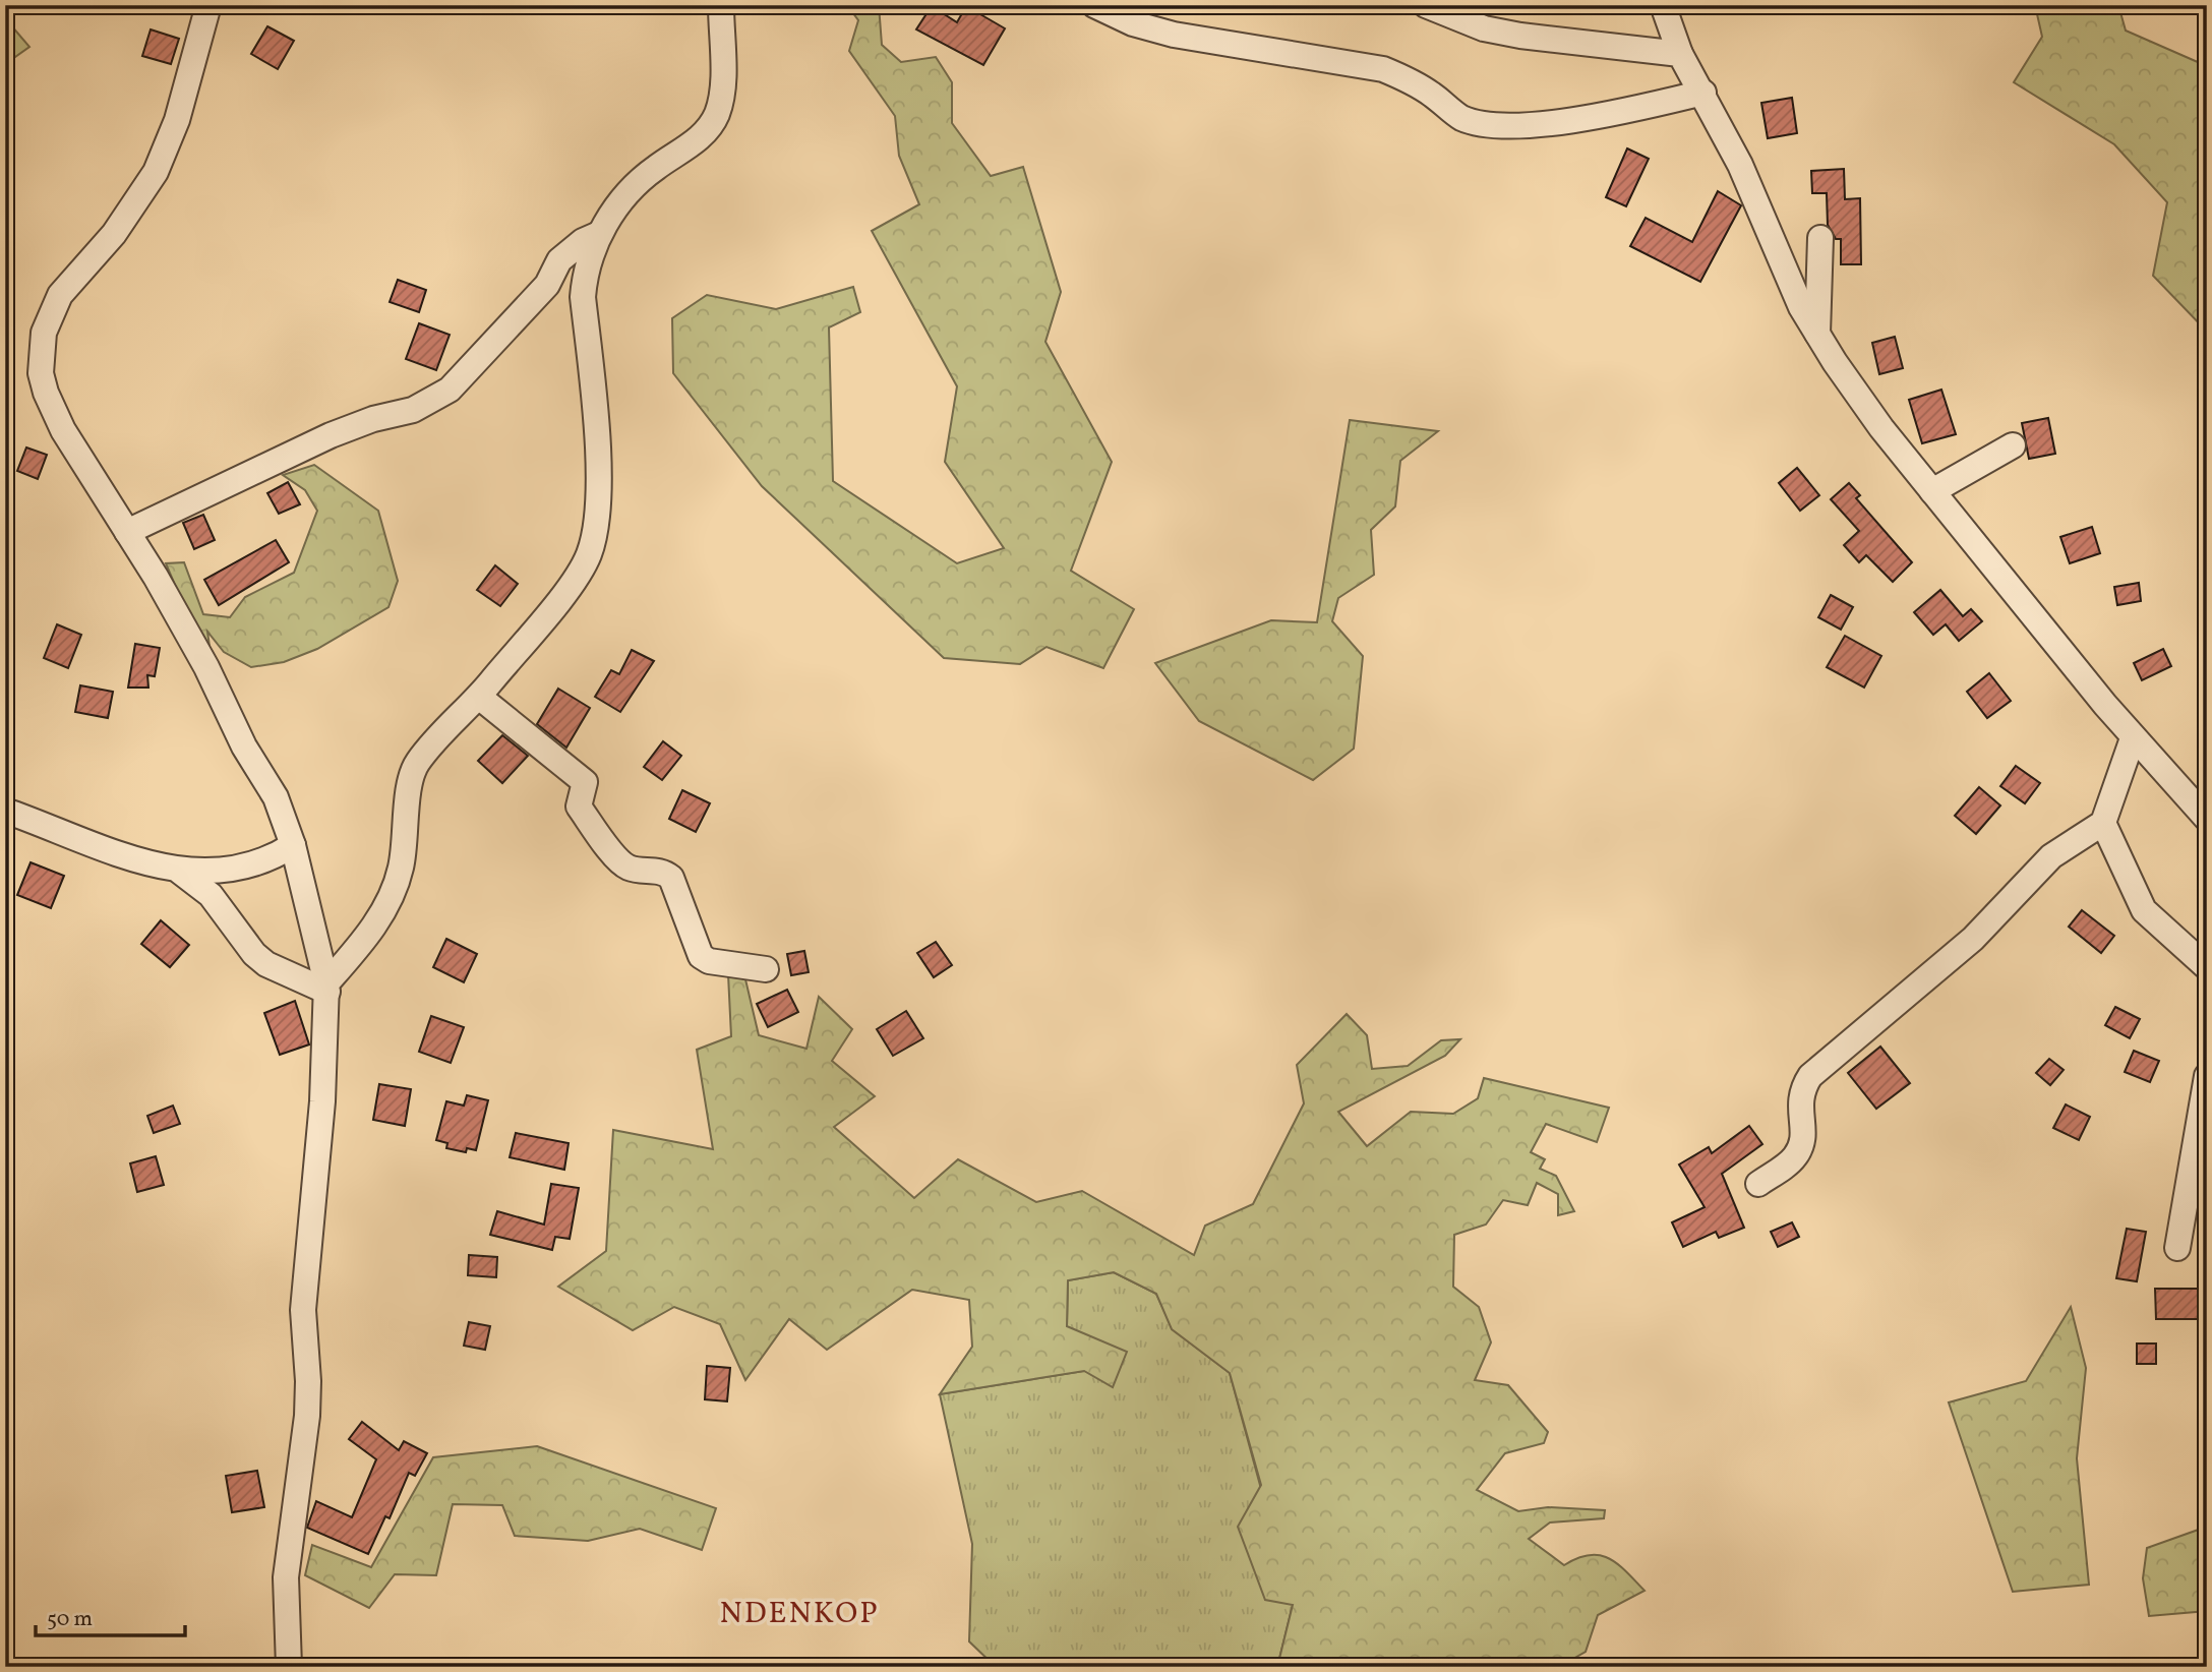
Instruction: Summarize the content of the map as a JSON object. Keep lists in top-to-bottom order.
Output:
{
  "districts": ["NDENKOP"],
  "scale_bar": "50 m"
}
